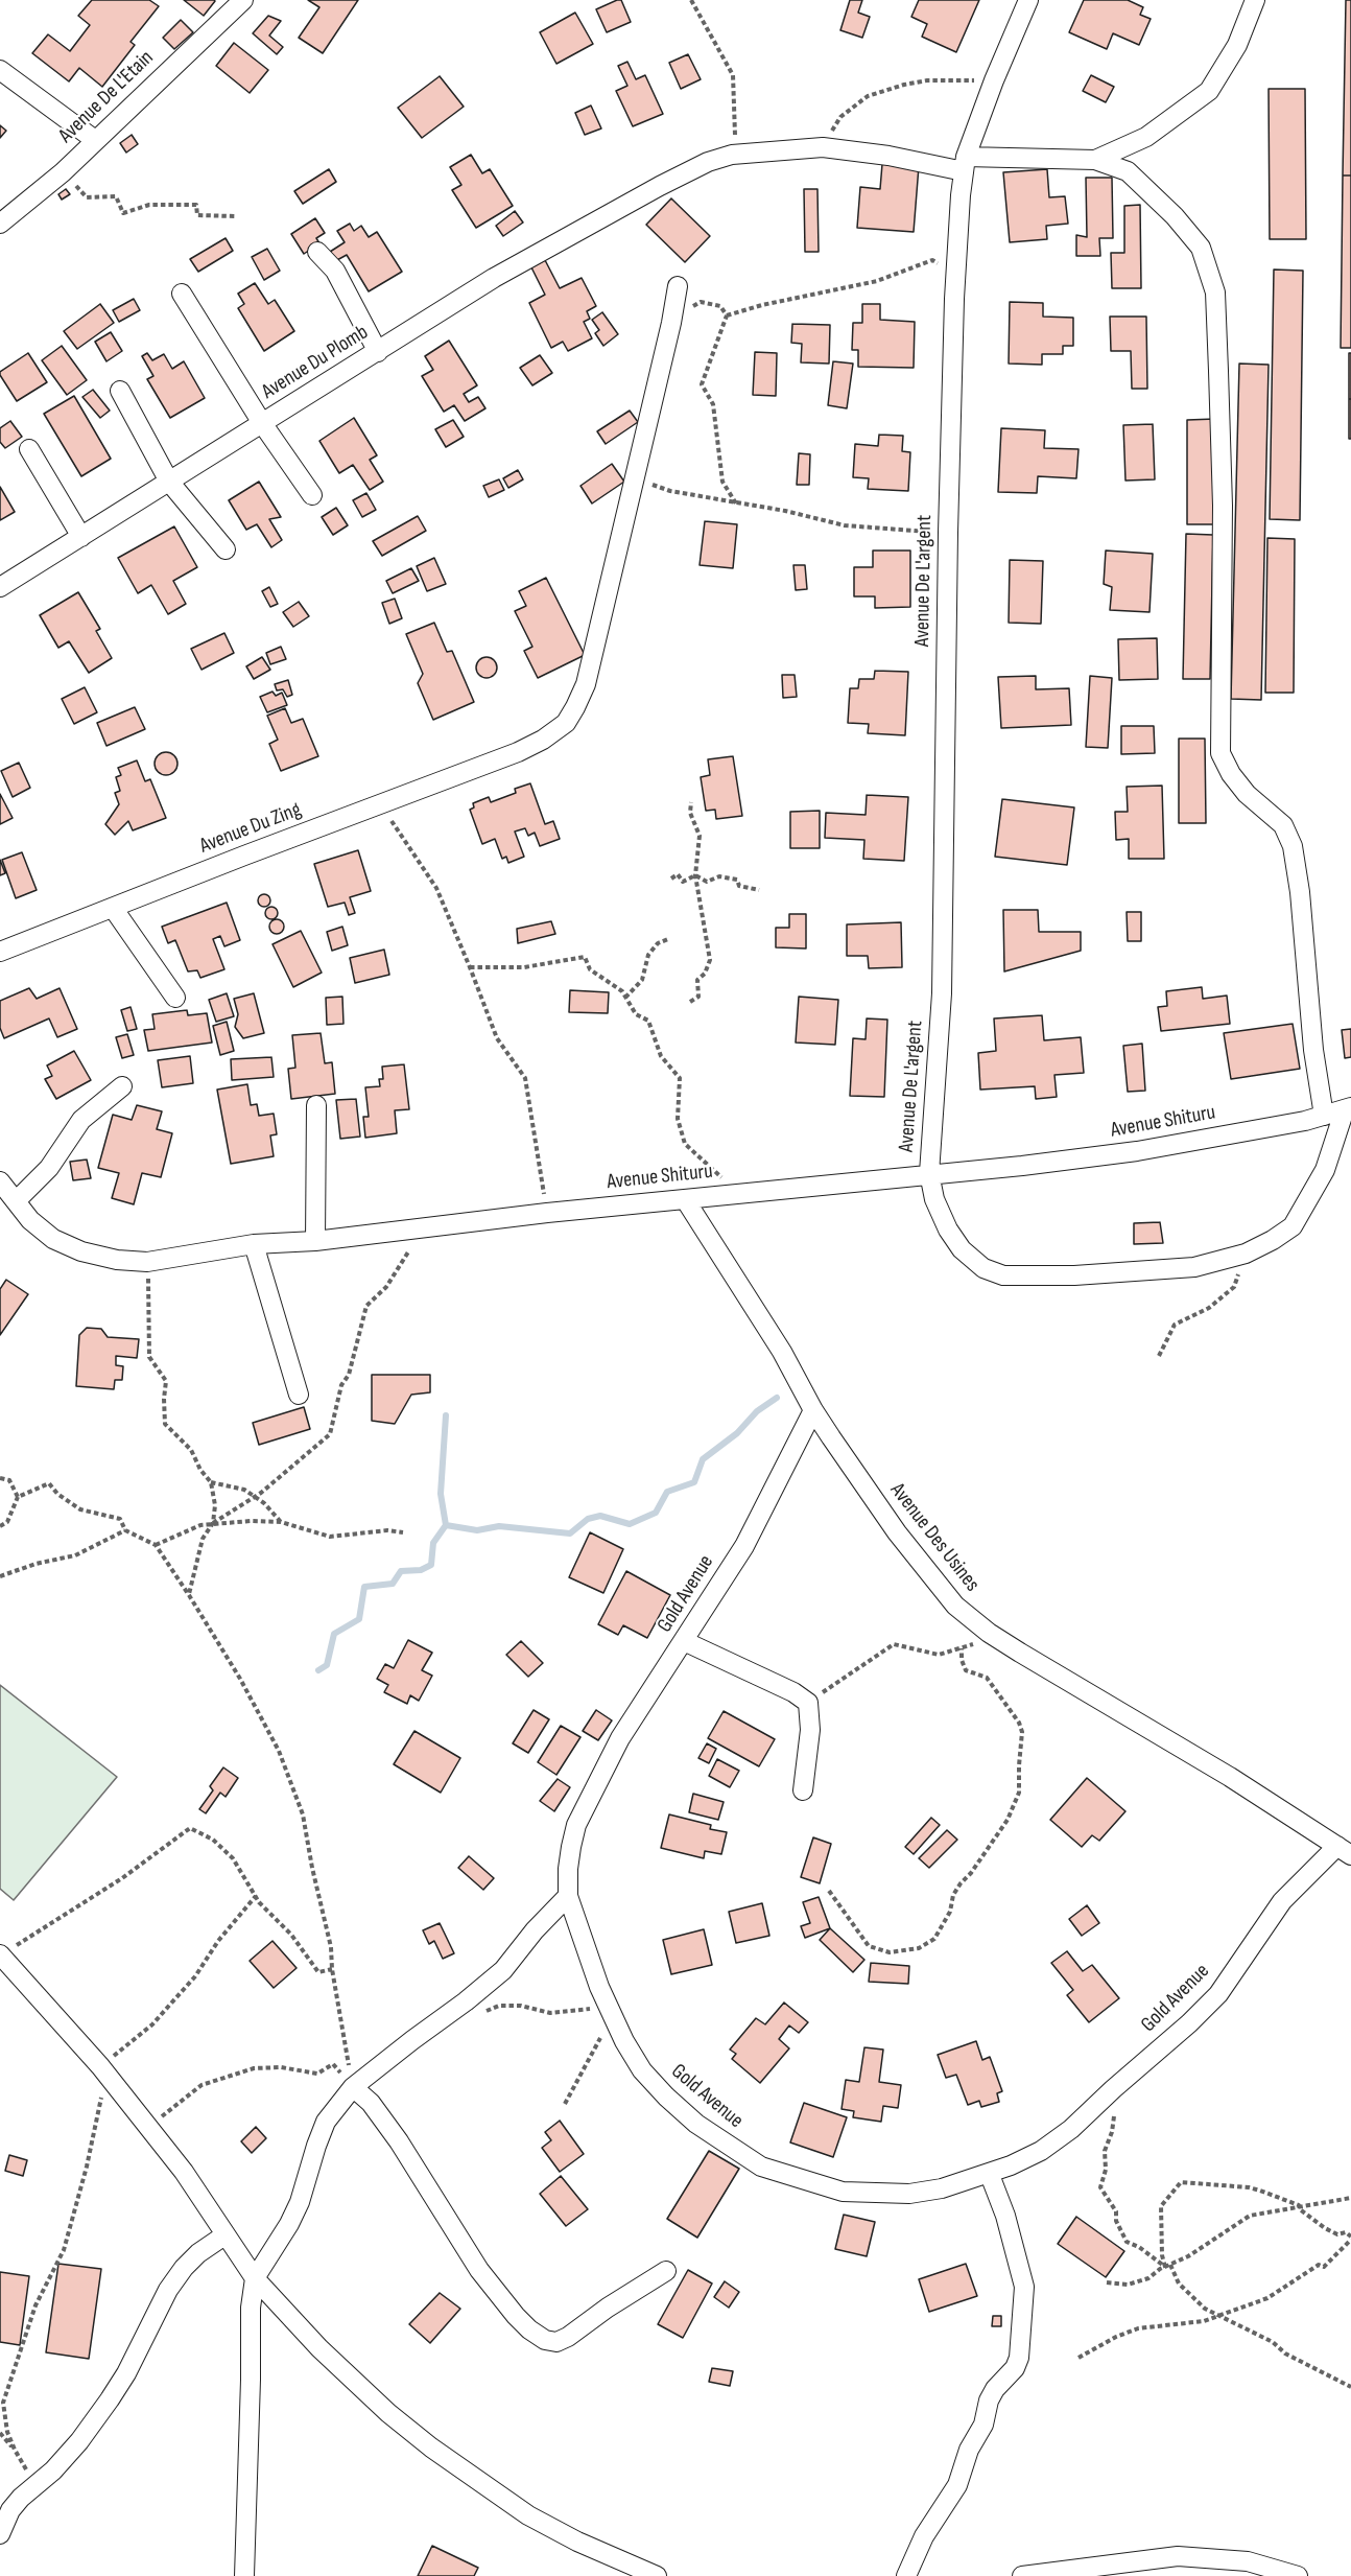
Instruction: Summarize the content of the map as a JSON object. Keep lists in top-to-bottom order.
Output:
{
  "streets": {
    "street": [
      "Avenue De L'Etain",
      "Avenue Du Plomb",
      "Avenue De L'argent",
      "Avenue Du Zing",
      "Avenue Shituru",
      "Avenue Des Usines",
      "Gold Avenue"
    ]
  },
  "crossings": [
    ["Avenue Du Plomb", "Avenue De L'argent"],
    ["Avenue De L'argent", "Avenue Shituru"],
    ["Avenue Shituru", "Avenue Des Usines"],
    ["Avenue Des Usines", "Gold Avenue"]
  ]
}
